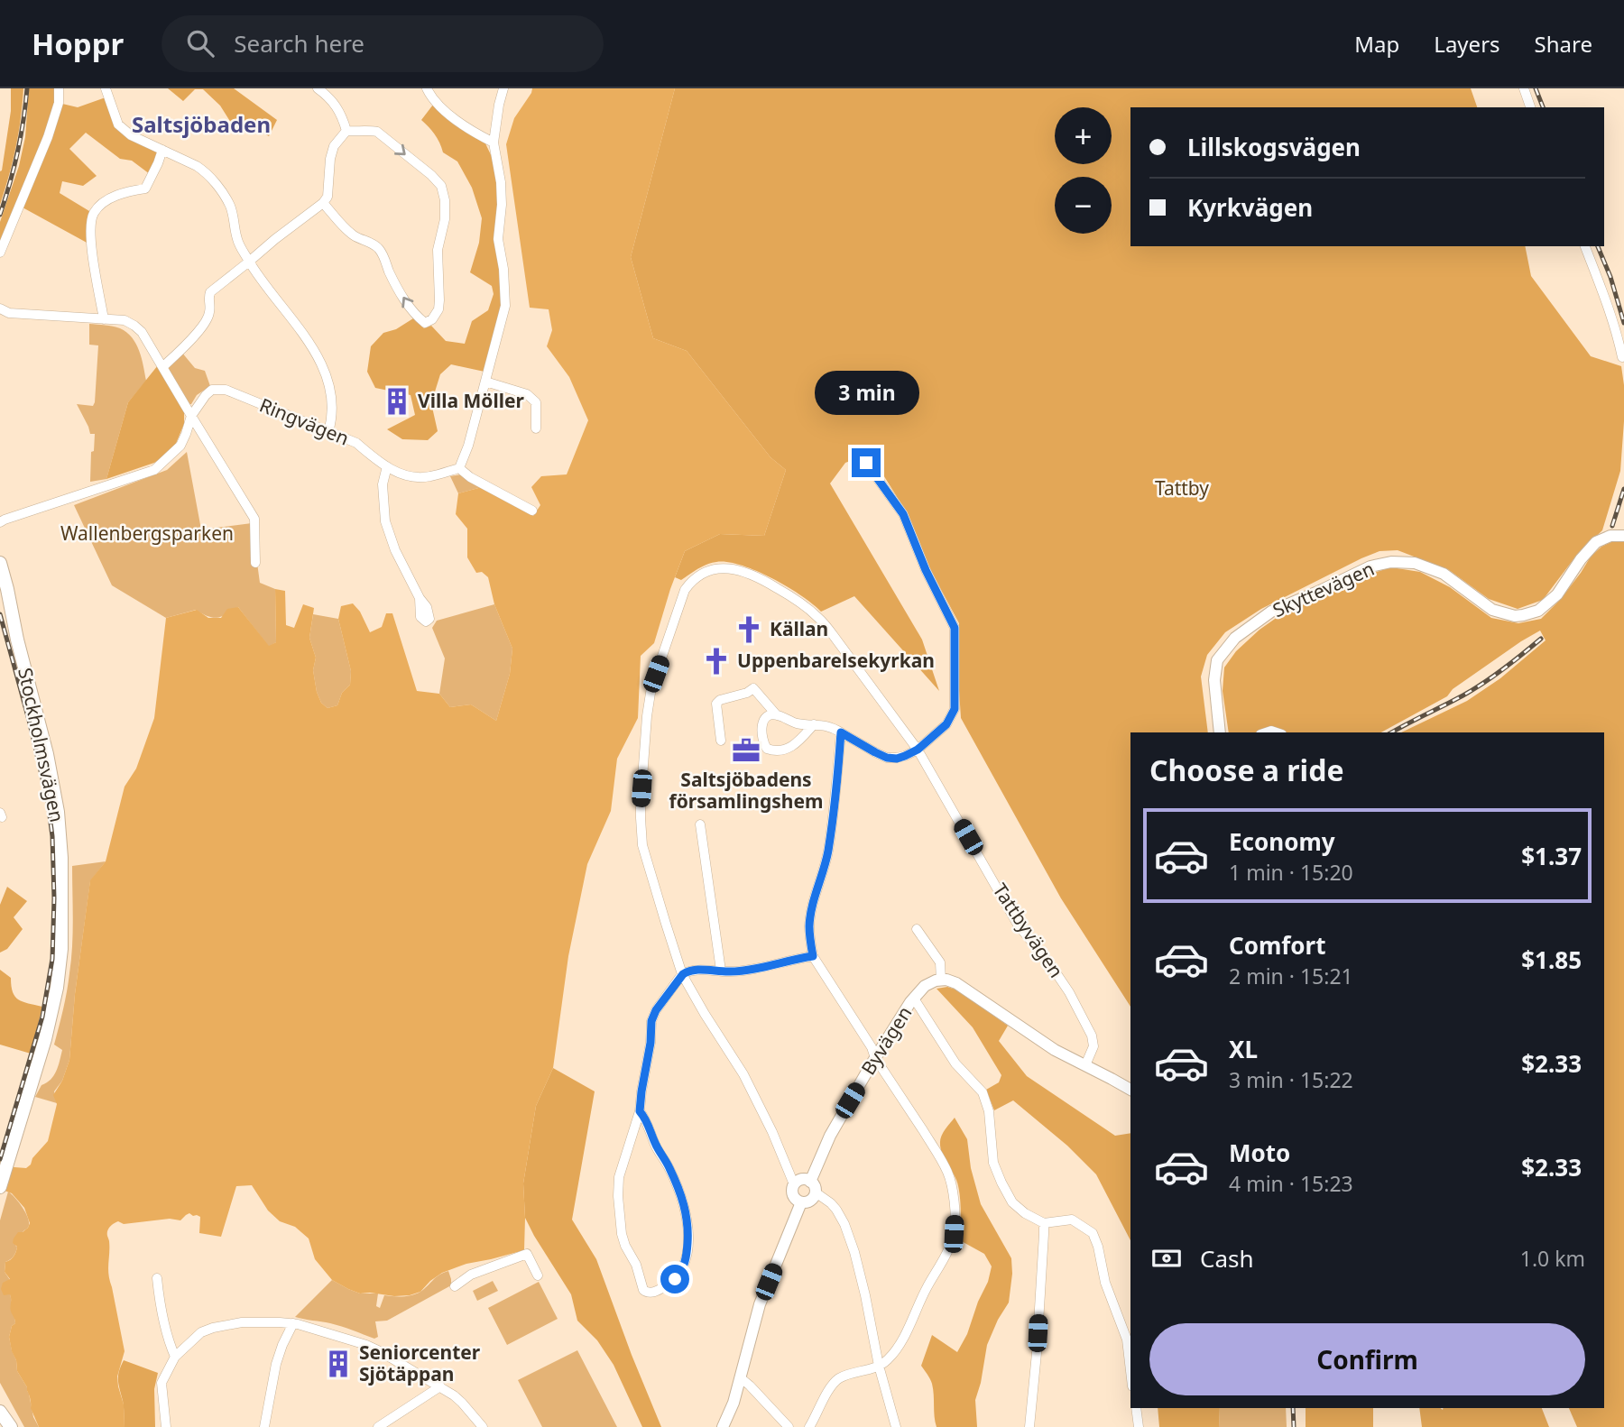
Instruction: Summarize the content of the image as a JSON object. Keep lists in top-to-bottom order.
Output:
{
  "streets": {
    "main road": ["Stockholmsvägen"],
    "street": [
      "Ringvägen",
      "Skyttevägen",
      "Tattbyvägen",
      "Byvägen"
    ]
  },
  "districts": ["Saltsjöbaden"],
  "parks": ["Tattby", "Wallenbergsparken"],
  "places": {
    "building": ["Villa Möller", "Seniorcenter Sjötäppan"],
    "church": ["Källan", "Uppenbarelsekyrkan"],
    "office": ["Saltsjöbadens församlingshem"]
  },
  "page": {
    "header": "Hoppr",
    "search": "Search here",
    "nav": ["Map", "Layers", "Share"],
    "map_buttons": ["+", "−"],
    "banner": ["Lillskogsvägen", "Kyrkvägen"],
    "bubble": "3 min",
    "heading": "Choose a ride",
    "list": [
      {
        "name": "Economy",
        "note": "1 min · 15:20",
        "value": "$1.37"
      },
      {
        "name": "Comfort",
        "note": "2 min · 15:21",
        "value": "$1.85"
      },
      {
        "name": "XL",
        "note": "3 min · 15:22",
        "value": "$2.33"
      },
      {
        "name": "Moto",
        "note": "4 min · 15:23",
        "value": "$2.33"
      }
    ],
    "pay": ["Cash", "1.0 km"],
    "buttons": "Confirm"
  }
}
